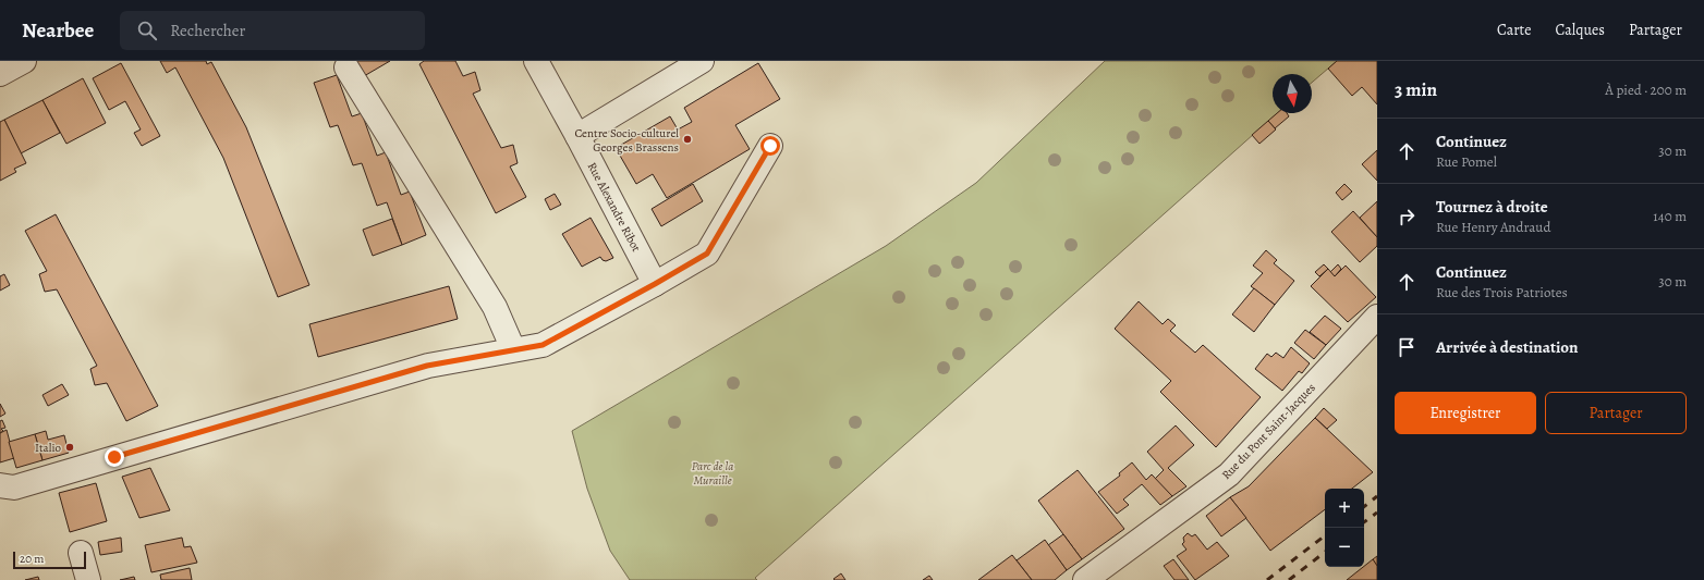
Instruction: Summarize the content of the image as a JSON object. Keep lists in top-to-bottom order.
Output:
{
  "streets": {
    "street": ["Rue Alexandre Ribot", "Rue du Pont Saint-Jacques"]
  },
  "parks": ["Parc de la Muraille"],
  "places": ["Centre Socio-culturel Georges Brassens", "Italio"],
  "scale_bar": "20 m",
  "north": "bottom",
  "page": {
    "header": "Nearbee",
    "search": "Rechercher",
    "nav": ["Carte", "Calques", "Partager"],
    "heading": ["3 min", "À pied · 200 m"],
    "list": [
      ["Continuez", "Rue Pomel", "30 m"],
      ["Tournez à droite", "Rue Henry Andraud", "140 m"],
      ["Continuez", "Rue des Trois Patriotes", "30 m"],
      "Arrivée à destination"
    ],
    "buttons": ["Enregistrer", "Partager"],
    "map_buttons": ["+", "−"],
    "scale": "20 m"
  }
}
